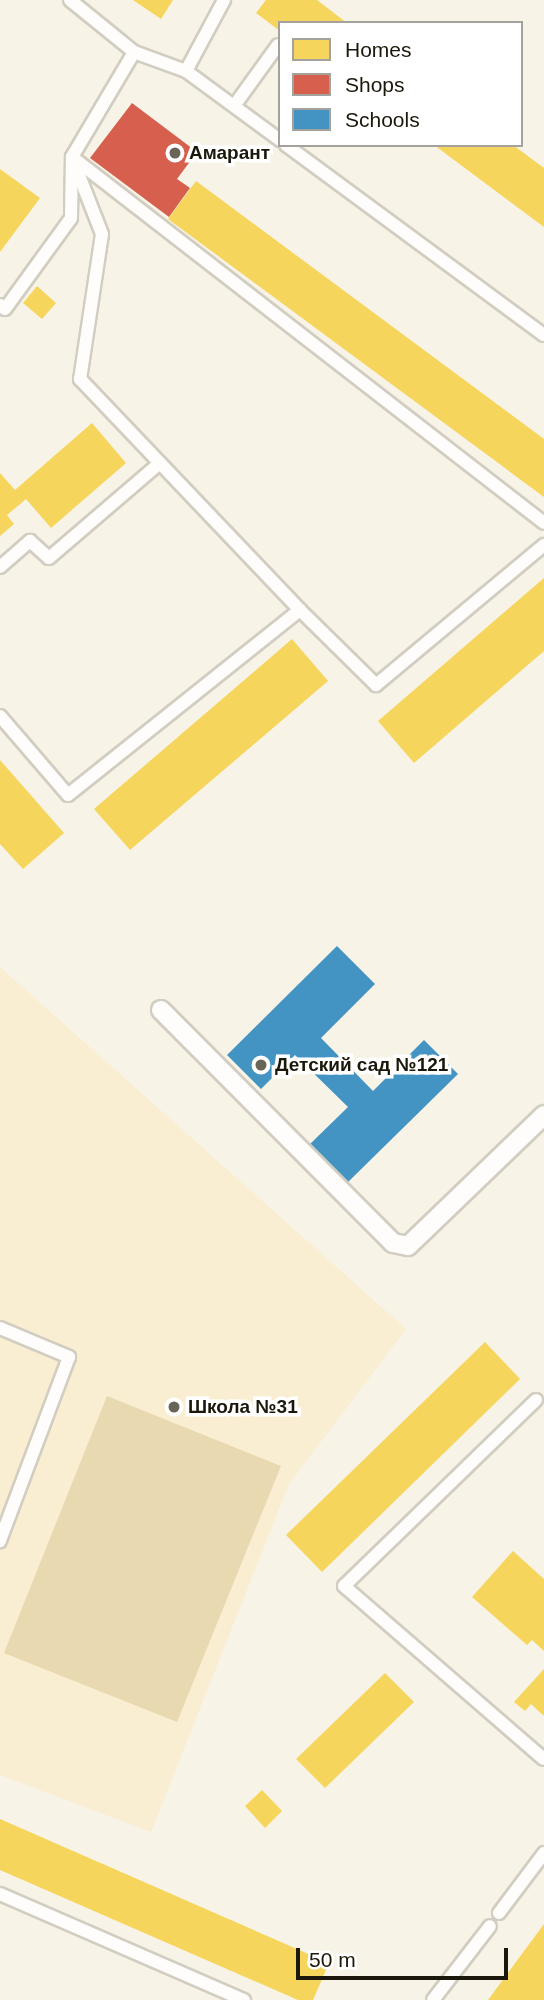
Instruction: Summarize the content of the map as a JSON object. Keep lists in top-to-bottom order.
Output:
{
  "places": ["Амарант", "Детский сад №121", "Школа №31"],
  "legend": ["Homes", "Shops", "Schools"],
  "scale_bar": "50 m"
}
